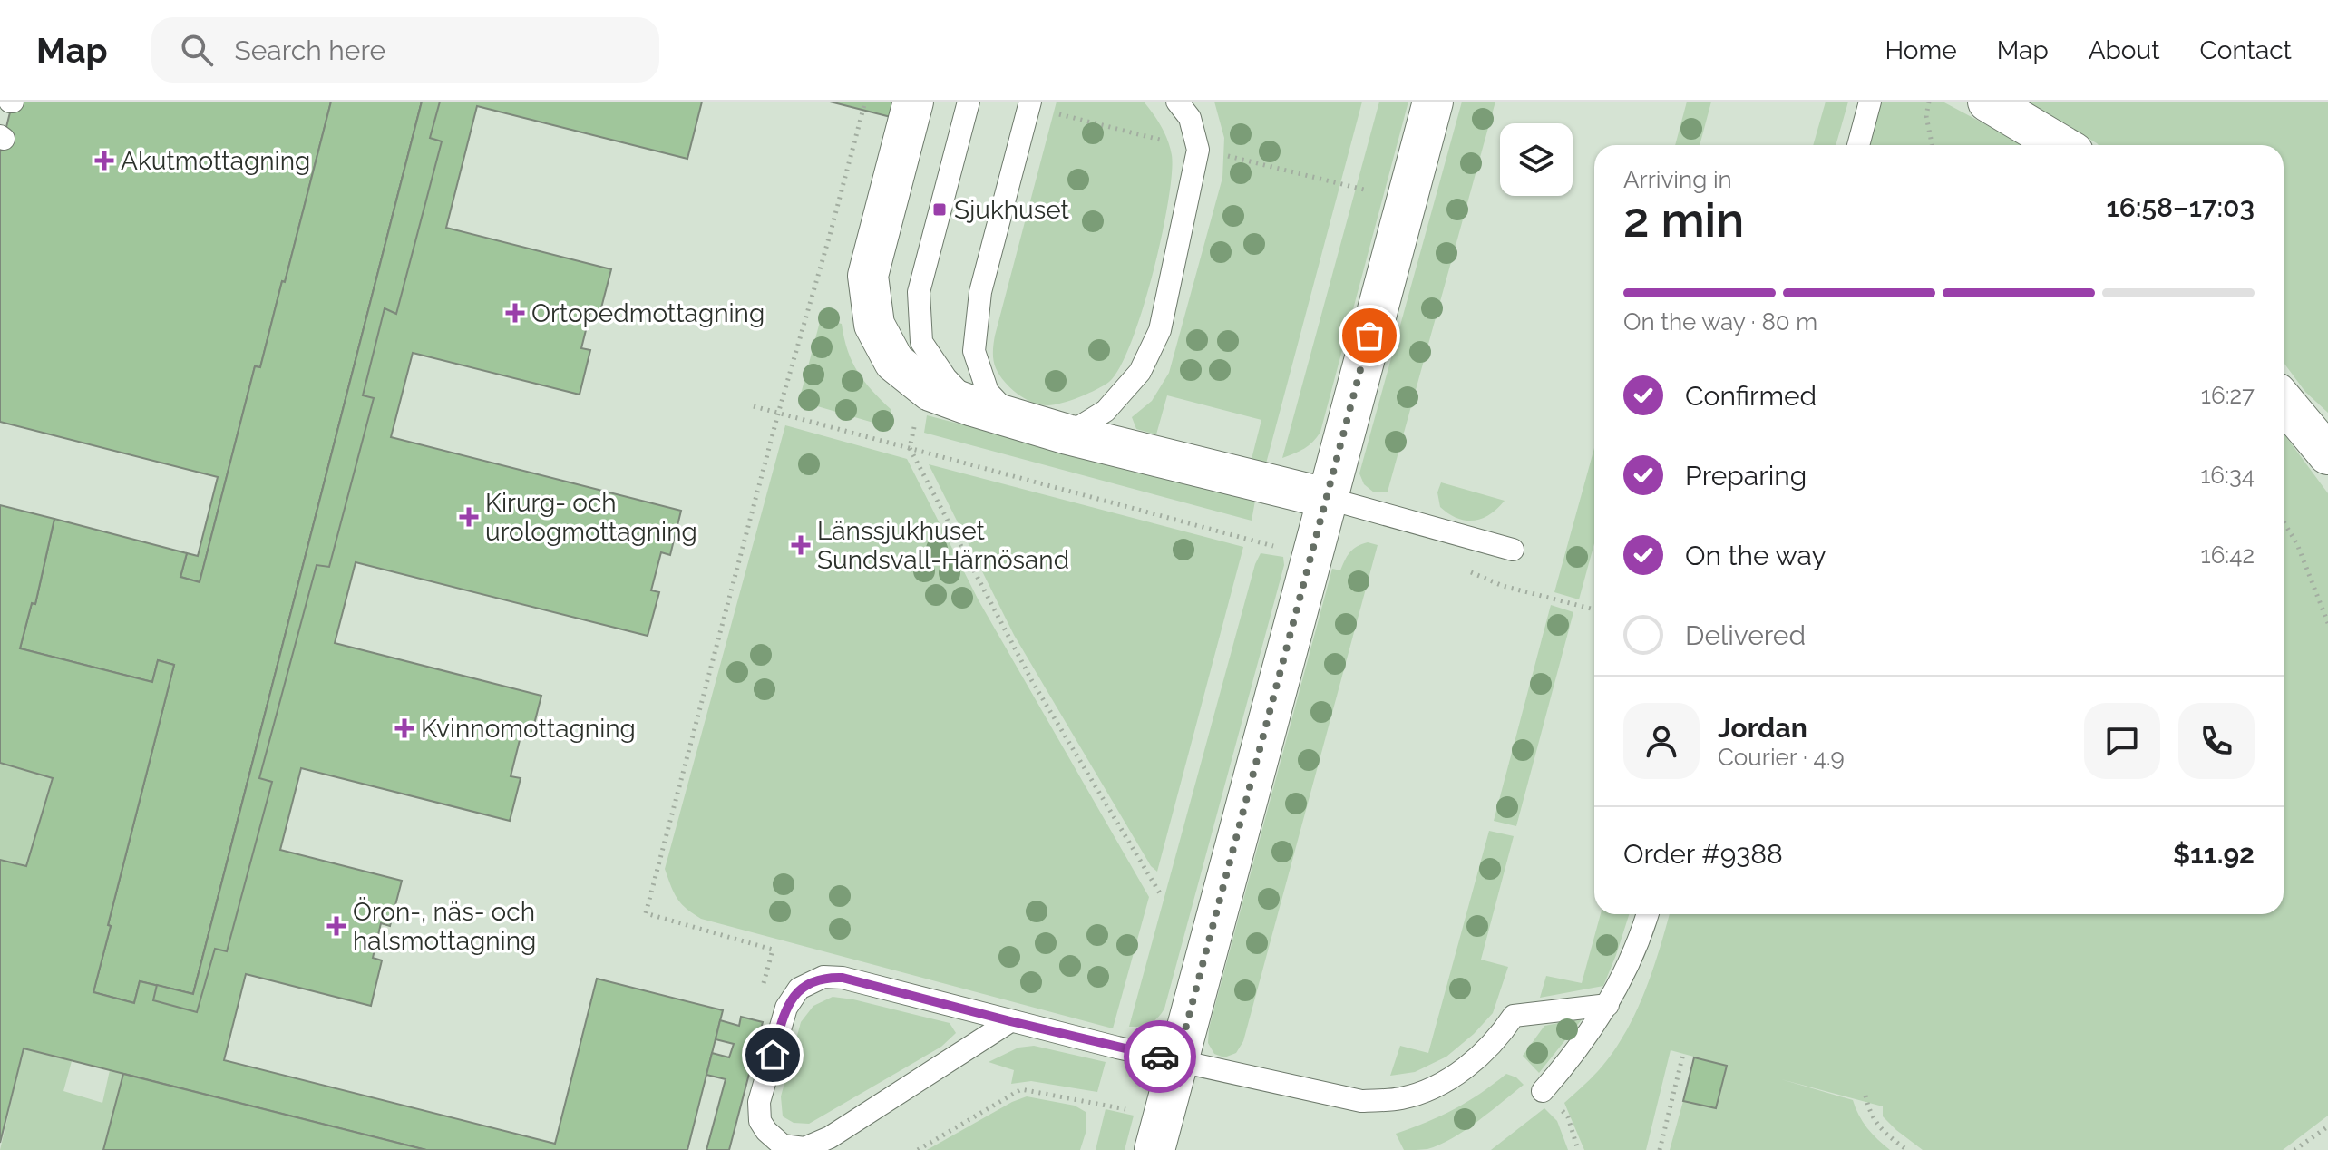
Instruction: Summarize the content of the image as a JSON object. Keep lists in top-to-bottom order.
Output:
{
  "places": {
    "health": [
      "Akutmottagning",
      "Ortopedmottagning",
      "Kirurg- och urologmottagning",
      "Länssjukhuset Sundsvall-Härnösand",
      "Kvinnomottagning",
      "Öron-, näs- och halsmottagning"
    ],
    "transit": ["Sjukhuset"]
  },
  "page": {
    "header": "Map",
    "search": "Search here",
    "nav": [
      "Home",
      "Map",
      "About",
      "Contact"
    ],
    "heading": ["2 min", "Arriving in", "16:58–17:03"],
    "panel": [
      "Jordan",
      "Courier · 4.9",
      "Order #9388",
      "$11.92"
    ],
    "bar": "On the way · 80 m",
    "list": [
      ["Confirmed", "16:27"],
      ["Preparing", "16:34"],
      ["On the way", "16:42"],
      "Delivered"
    ]
  }
}
